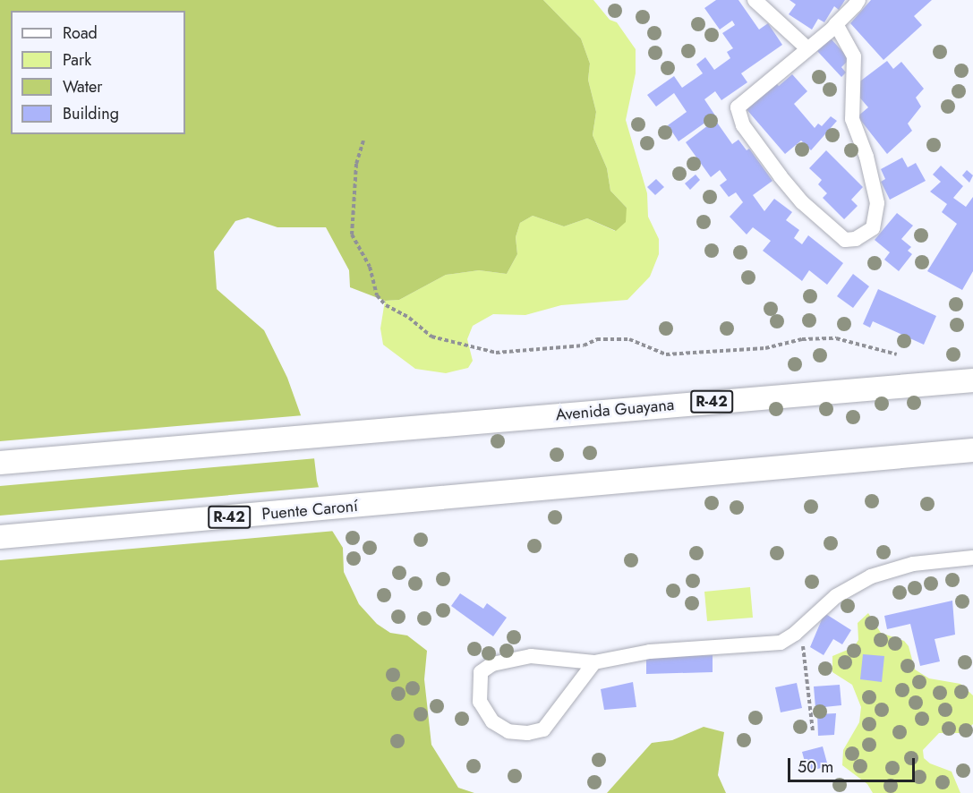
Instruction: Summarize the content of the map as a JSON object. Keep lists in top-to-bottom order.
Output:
{
  "streets": {
    "main road": ["R-42", "Avenida Guayana", "Puente Caroní"]
  },
  "legend": [
    "Road",
    "Park",
    "Water",
    "Building"
  ],
  "scale_bar": "50 m"
}
